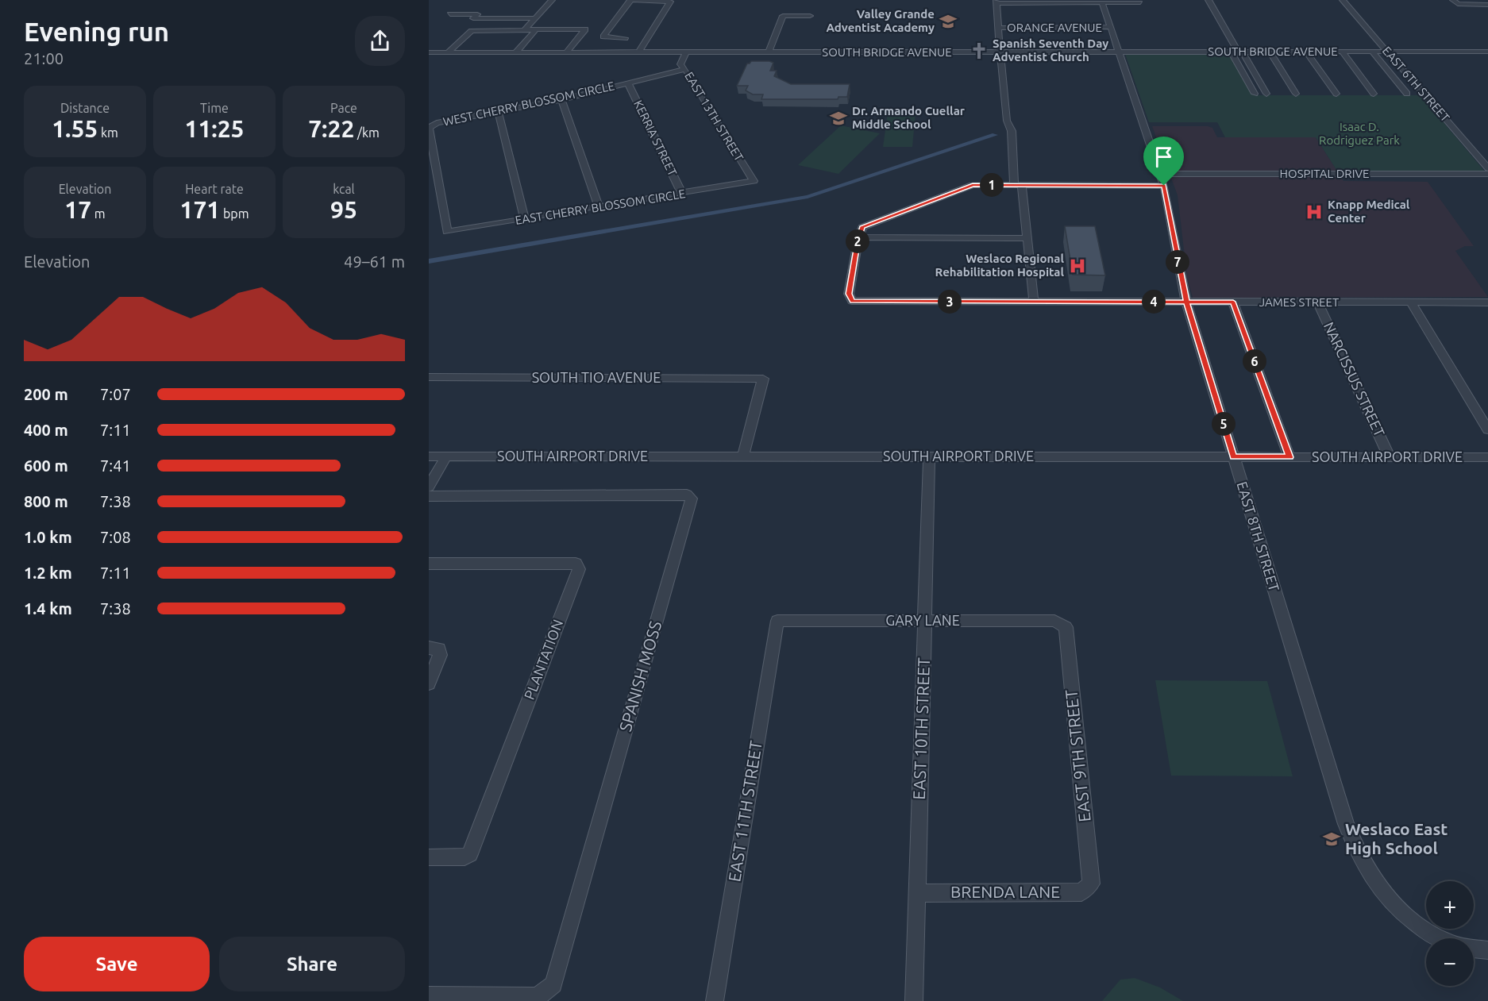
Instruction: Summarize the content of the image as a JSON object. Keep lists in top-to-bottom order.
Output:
{
  "streets": {
    "street": [
      "ORANGE AVENUE",
      "SOUTH BRIDGE AVENUE",
      "EAST 6TH STREET",
      "WEST CHERRY BLOSSOM CIRCLE",
      "EAST 13TH STREET",
      "KERRIA STREET",
      "HOSPITAL DRIVE",
      "EAST CHERRY BLOSSOM CIRCLE",
      "JAMES STREET",
      "SOUTH TIO AVENUE",
      "NARCISSUS STREET",
      "SOUTH AIRPORT DRIVE",
      "EAST 8TH STREET",
      "GARY LANE",
      "PLANTATION",
      "SPANISH MOSS",
      "EAST 10TH STREET",
      "EAST 9TH STREET",
      "EAST 11TH STREET",
      "BRENDA LANE"
    ]
  },
  "crossings": [
    ["ORANGE AVENUE", "EAST 8TH STREET"],
    ["SOUTH BRIDGE AVENUE", "EAST 6TH STREET"],
    ["SOUTH BRIDGE AVENUE", "EAST 13TH STREET"],
    ["SOUTH BRIDGE AVENUE", "EAST 8TH STREET"],
    ["WEST CHERRY BLOSSOM CIRCLE", "EAST 13TH STREET"],
    ["WEST CHERRY BLOSSOM CIRCLE", "KERRIA STREET"],
    ["WEST CHERRY BLOSSOM CIRCLE", "EAST CHERRY BLOSSOM CIRCLE"],
    ["EAST 13TH STREET", "EAST CHERRY BLOSSOM CIRCLE"],
    ["KERRIA STREET", "EAST CHERRY BLOSSOM CIRCLE"],
    ["HOSPITAL DRIVE", "EAST 8TH STREET"],
    ["JAMES STREET", "NARCISSUS STREET"],
    ["JAMES STREET", "EAST 8TH STREET"],
    ["SOUTH TIO AVENUE", "SOUTH AIRPORT DRIVE"],
    ["NARCISSUS STREET", "SOUTH AIRPORT DRIVE"],
    ["SOUTH AIRPORT DRIVE", "EAST 8TH STREET"],
    ["SOUTH AIRPORT DRIVE", "EAST 10TH STREET"],
    ["GARY LANE", "EAST 10TH STREET"],
    ["GARY LANE", "EAST 9TH STREET"],
    ["GARY LANE", "EAST 11TH STREET"],
    ["EAST 10TH STREET", "BRENDA LANE"],
    ["EAST 9TH STREET", "BRENDA LANE"]
  ],
  "parks": ["Isaac D. Rodriguez Park"],
  "places": {
    "school or university": ["Valley Grande Adventist Academy", "Dr. Armando Cuellar Middle School", "Weslaco East High School"],
    "church": ["Spanish Seventh Day Adventist Church"],
    "hospital": ["Knapp Medical Center", "Weslaco Regional Rehabilitation Hospital"]
  },
  "page": {
    "heading": ["Evening run", "21:00"],
    "stats": [
      ["Distance", "1.55 km"],
      ["Time", "11:25"],
      ["Pace", "7:22 /km"],
      ["Elevation", "17 m"],
      ["Heart rate", "171 bpm"],
      ["kcal", "95"]
    ],
    "pins": [
      "1",
      "2",
      "7",
      "3",
      "4",
      "6",
      "5"
    ],
    "chart": ["Elevation", "49–61 m"],
    "list": [
      {
        "name": "200 m",
        "note": "7:07"
      },
      {
        "name": "400 m",
        "note": "7:11"
      },
      {
        "name": "600 m",
        "note": "7:41"
      },
      {
        "name": "800 m",
        "note": "7:38"
      },
      {
        "name": "1.0 km",
        "note": "7:08"
      },
      {
        "name": "1.2 km",
        "note": "7:11"
      },
      {
        "name": "1.4 km",
        "note": "7:38"
      }
    ],
    "map_buttons": ["+", "−"],
    "buttons": ["Save", "Share"]
  }
}
